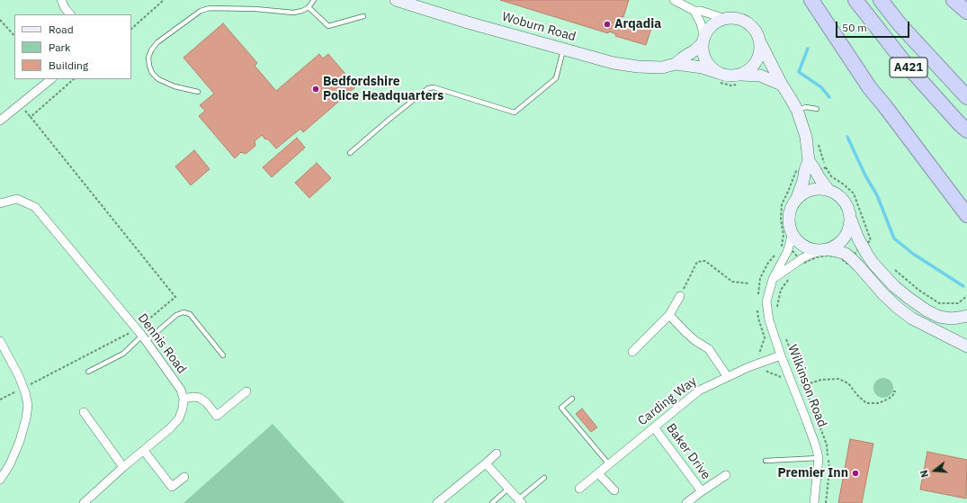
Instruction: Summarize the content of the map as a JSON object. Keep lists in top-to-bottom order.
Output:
{
  "streets": {
    "highway": ["A421"],
    "main road": ["Woburn Road"],
    "street": [
      "Dennis Road",
      "Wilkinson Road",
      "Carding Way",
      "Baker Drive"
    ]
  },
  "crossings": [
    ["Wilkinson Road", "Carding Way"],
    ["Carding Way", "Baker Drive"]
  ],
  "places": ["Arqadia", "Bedfordshire Police Headquarters", "Premier Inn"],
  "legend": ["Road", "Park", "Building"],
  "scale_bar": "50 m",
  "north": "left"
}
